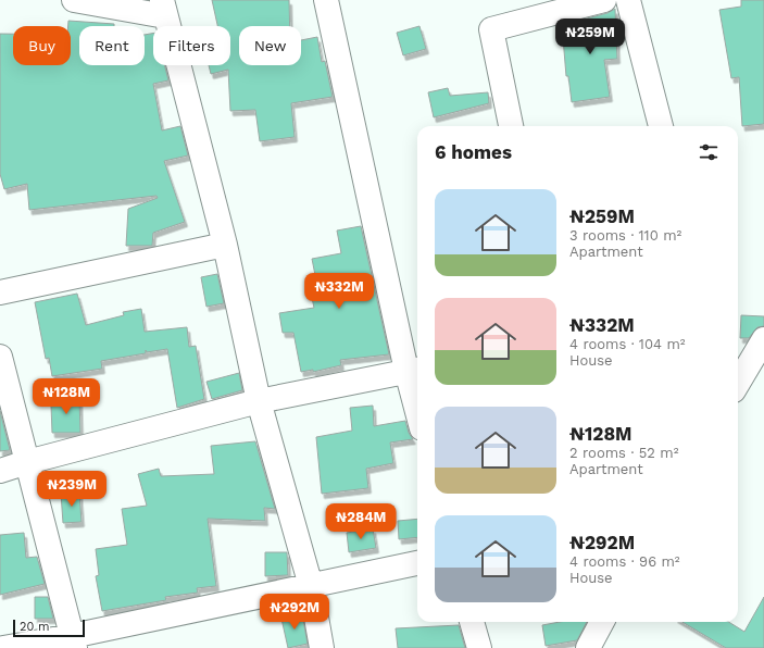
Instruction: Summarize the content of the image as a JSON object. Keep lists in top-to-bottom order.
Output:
{
  "scale_bar": "20 m",
  "page": {
    "price": [
      "₦259M",
      "₦332M",
      "₦128M",
      "₦239M",
      "₦284M",
      "₦292M"
    ],
    "chip": [
      "Buy",
      "Rent",
      "Filters",
      "New"
    ],
    "heading": "6 homes",
    "list": [
      {
        "name": "₦259M",
        "note": "3 rooms · 110 m² · Apartment"
      },
      {
        "name": "₦332M",
        "note": "4 rooms · 104 m² · House"
      },
      {
        "name": "₦128M",
        "note": "2 rooms · 52 m² · Apartment"
      },
      {
        "name": "₦292M",
        "note": "4 rooms · 96 m² · House"
      }
    ],
    "scale": "20 m"
  }
}
